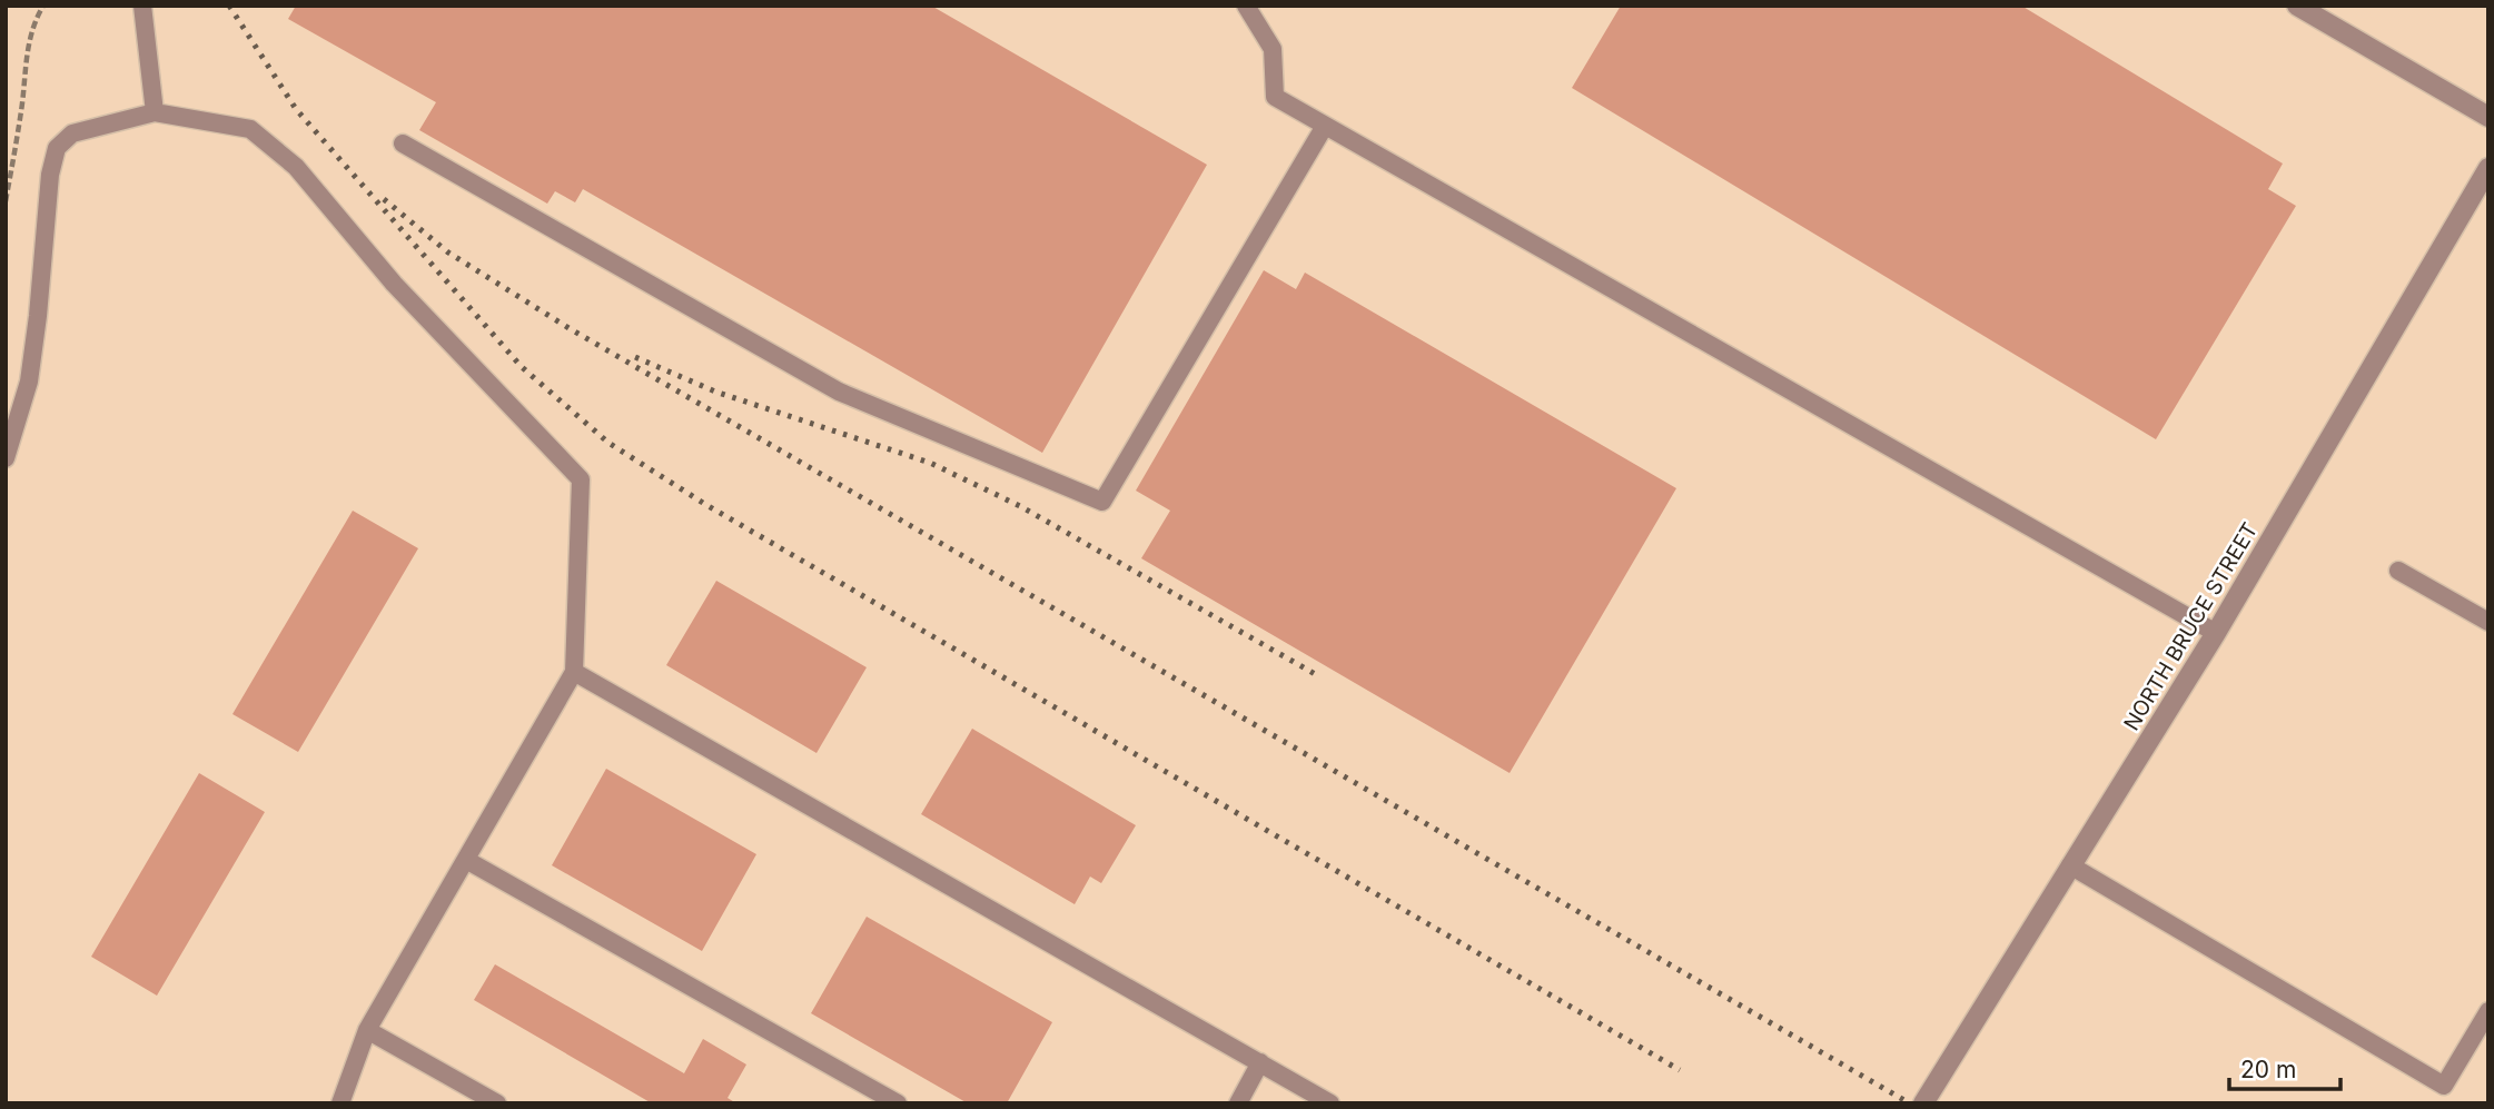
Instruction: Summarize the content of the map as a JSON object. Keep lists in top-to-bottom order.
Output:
{
  "streets": {
    "street": ["NORTH BRUCE STREET"]
  },
  "scale_bar": "20 m"
}
